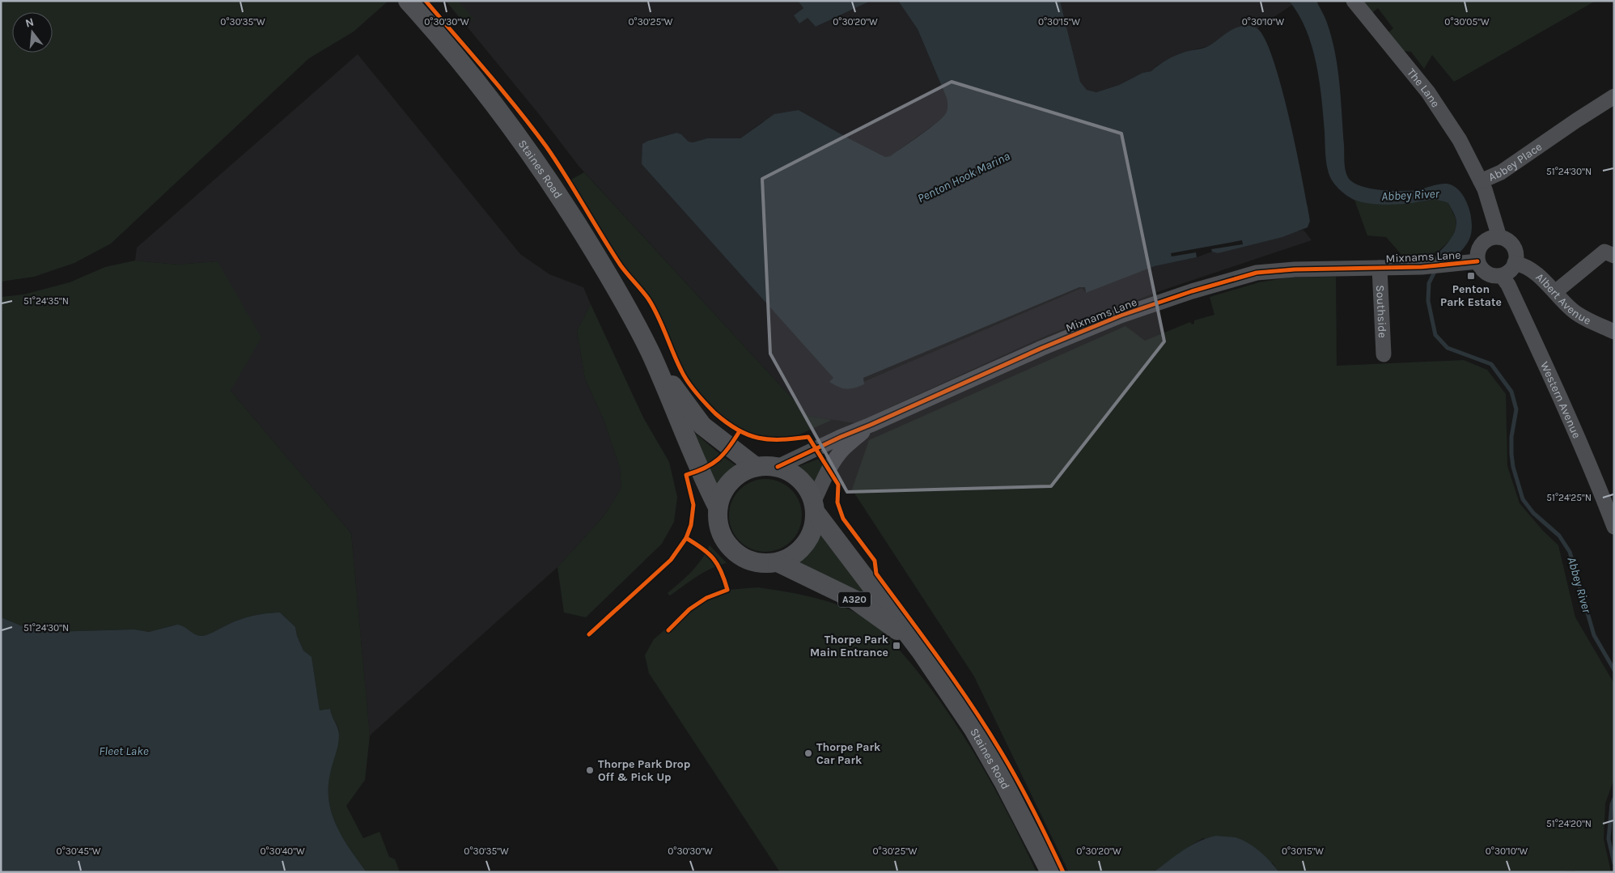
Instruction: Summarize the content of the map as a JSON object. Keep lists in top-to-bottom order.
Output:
{
  "streets": {
    "main road": ["Staines Road", "A320"],
    "street": [
      "The Lane",
      "Abbey Place",
      "Mixnams Lane",
      "Albert Avenue",
      "Southside",
      "Western Avenue"
    ]
  },
  "crossings": [
    ["The Lane", "Abbey Place"],
    ["Abbey Place", "Mixnams Lane"],
    ["Abbey Place", "Albert Avenue"],
    ["Abbey Place", "Western Avenue"],
    ["Staines Road", "Mixnams Lane"],
    ["Mixnams Lane", "Albert Avenue"],
    ["Mixnams Lane", "Southside"],
    ["Mixnams Lane", "Western Avenue"],
    ["Albert Avenue", "Western Avenue"]
  ],
  "water": ["Penton Hook Marina", "Abbey River", "Fleet Lake"],
  "places": {
    "transit": ["Penton Park Estate", "Thorpe Park Main Entrance"],
    "other": ["Thorpe Park Car Park", "Thorpe Park Drop Off & Pick Up"]
  },
  "north": "top",
  "coordinates": [
    "0°30'35\"W",
    "0°30'30\"W",
    "0°30'25\"W",
    "0°30'20\"W",
    "0°30'15\"W",
    "0°30'10\"W",
    "0°30'05\"W",
    "51°24'30\"N",
    "51°24'35\"N",
    "51°24'25\"N",
    "51°24'20\"N",
    "0°30'45\"W",
    "0°30'40\"W"
  ]
}
